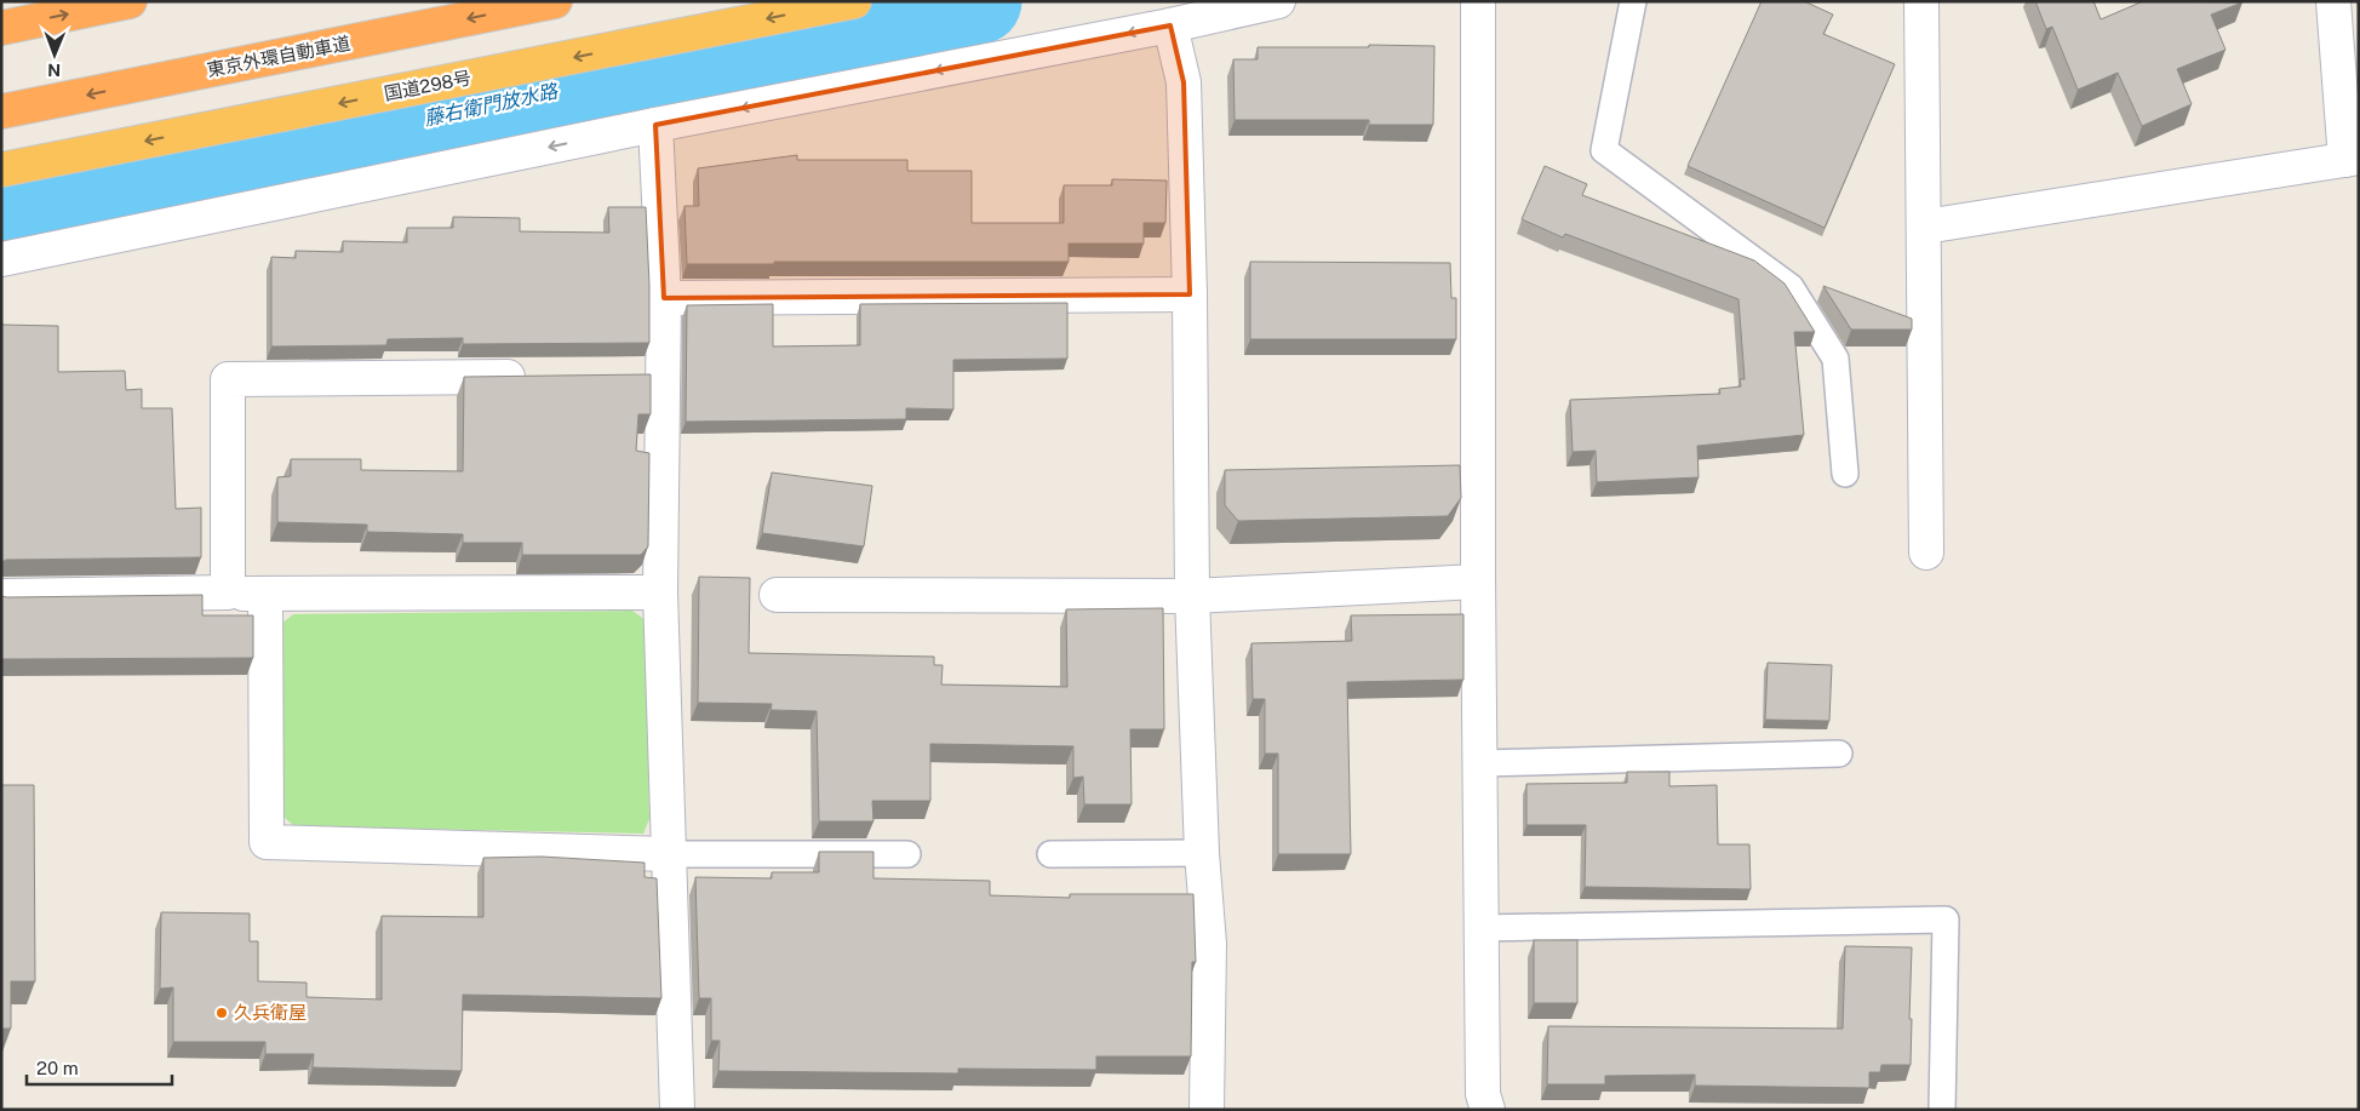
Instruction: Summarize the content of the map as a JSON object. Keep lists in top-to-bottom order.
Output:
{
  "streets": {
    "highway": ["東京外環自動車道", "国道298号"]
  },
  "one_way": ["東京外環自動車道", "国道298号"],
  "water": ["藤右衛門放水路"],
  "places": ["久兵衛屋"],
  "scale_bar": "20 m",
  "north": "bottom"
}
